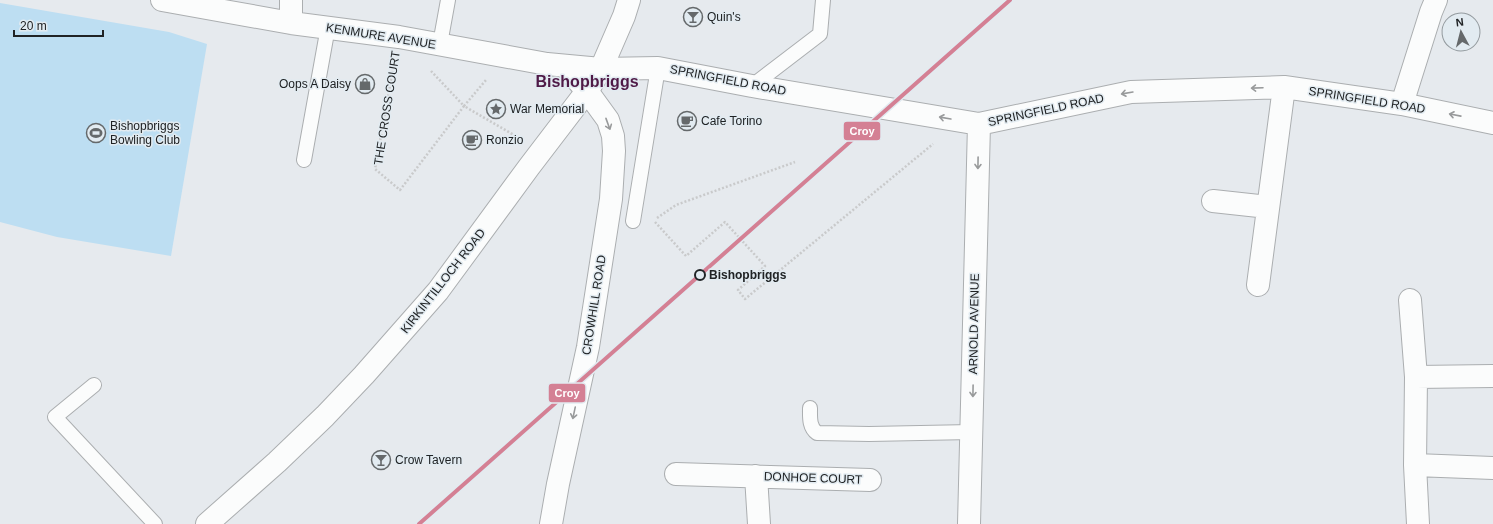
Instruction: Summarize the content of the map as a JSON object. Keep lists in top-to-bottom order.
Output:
{
  "streets": {
    "street": [
      "KENMURE AVENUE",
      "SPRINGFIELD ROAD",
      "KIRKINTILLOCH ROAD",
      "CROWHILL ROAD",
      "ARNOLD AVENUE",
      "DONHOE COURT"
    ],
    "path": ["THE CROSS COURT"]
  },
  "crossings": [
    ["KENMURE AVENUE", "SPRINGFIELD ROAD"],
    ["KENMURE AVENUE", "THE CROSS COURT"],
    ["KENMURE AVENUE", "KIRKINTILLOCH ROAD"],
    ["KENMURE AVENUE", "CROWHILL ROAD"],
    ["SPRINGFIELD ROAD", "KIRKINTILLOCH ROAD"],
    ["SPRINGFIELD ROAD", "ARNOLD AVENUE"],
    ["THE CROSS COURT", "KIRKINTILLOCH ROAD"],
    ["KIRKINTILLOCH ROAD", "CROWHILL ROAD"]
  ],
  "one_way": ["SPRINGFIELD ROAD", "CROWHILL ROAD", "ARNOLD AVENUE"],
  "districts": ["Bishopbriggs"],
  "places": {
    "bar": ["Quin's", "Crow Tavern"],
    "shop": ["Oops A Daisy"],
    "place": ["War Memorial"],
    "cafe": ["Cafe Torino", "Ronzio"],
    "sports": ["Bishopbriggs Bowling Club"],
    "other": ["Bishopbriggs"]
  },
  "lines": ["transit line Croy"],
  "scale_bar": "20 m",
  "north": "top"
}
